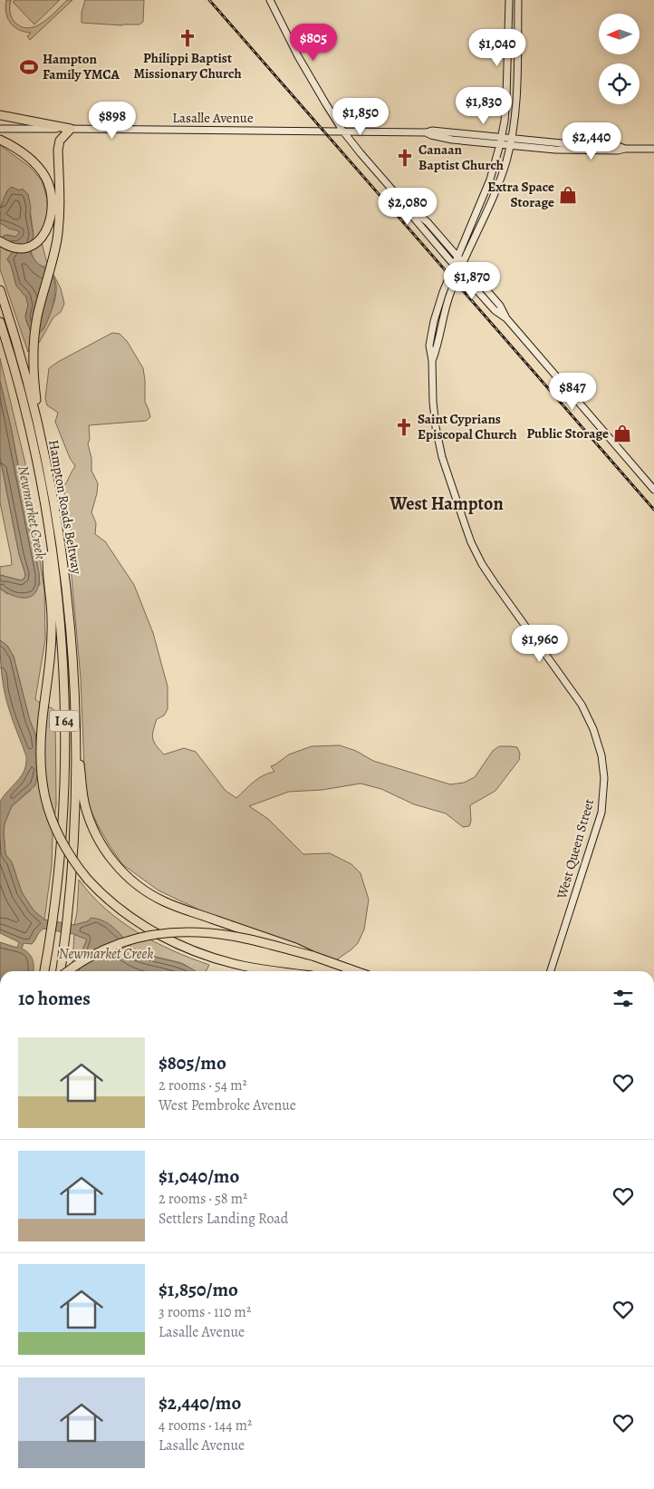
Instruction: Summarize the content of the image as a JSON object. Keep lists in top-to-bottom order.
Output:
{
  "streets": {
    "highway": ["Hampton Roads Beltway", "I 64"],
    "main road": ["Lasalle Avenue", "West Queen Street"]
  },
  "crossings": [
    ["Lasalle Avenue", "West Queen Street"],
    ["Hampton Roads Beltway", "I 64"]
  ],
  "districts": ["West Hampton"],
  "water": ["Newmarket Creek"],
  "places": {
    "church": ["Philippi Baptist Missionary Church", "Canaan Baptist Church", "Saint Cyprians Episcopal Church"],
    "sports": ["Hampton Family YMCA"],
    "shop": ["Extra Space Storage", "Public Storage"]
  },
  "north": "left",
  "page": {
    "price": [
      "$805",
      "$1,040",
      "$1,830",
      "$1,850",
      "$898",
      "$2,440",
      "$2,080",
      "$1,870",
      "$847",
      "$1,960"
    ],
    "heading": "10 homes",
    "list": [
      {
        "name": "$805/mo",
        "note": "2 rooms · 54 m² · West Pembroke Avenue"
      },
      {
        "name": "$1,040/mo",
        "note": "2 rooms · 58 m² · Settlers Landing Road"
      },
      {
        "name": "$1,850/mo",
        "note": "3 rooms · 110 m² · Lasalle Avenue"
      },
      {
        "name": "$2,440/mo",
        "note": "4 rooms · 144 m² · Lasalle Avenue"
      }
    ]
  }
}
